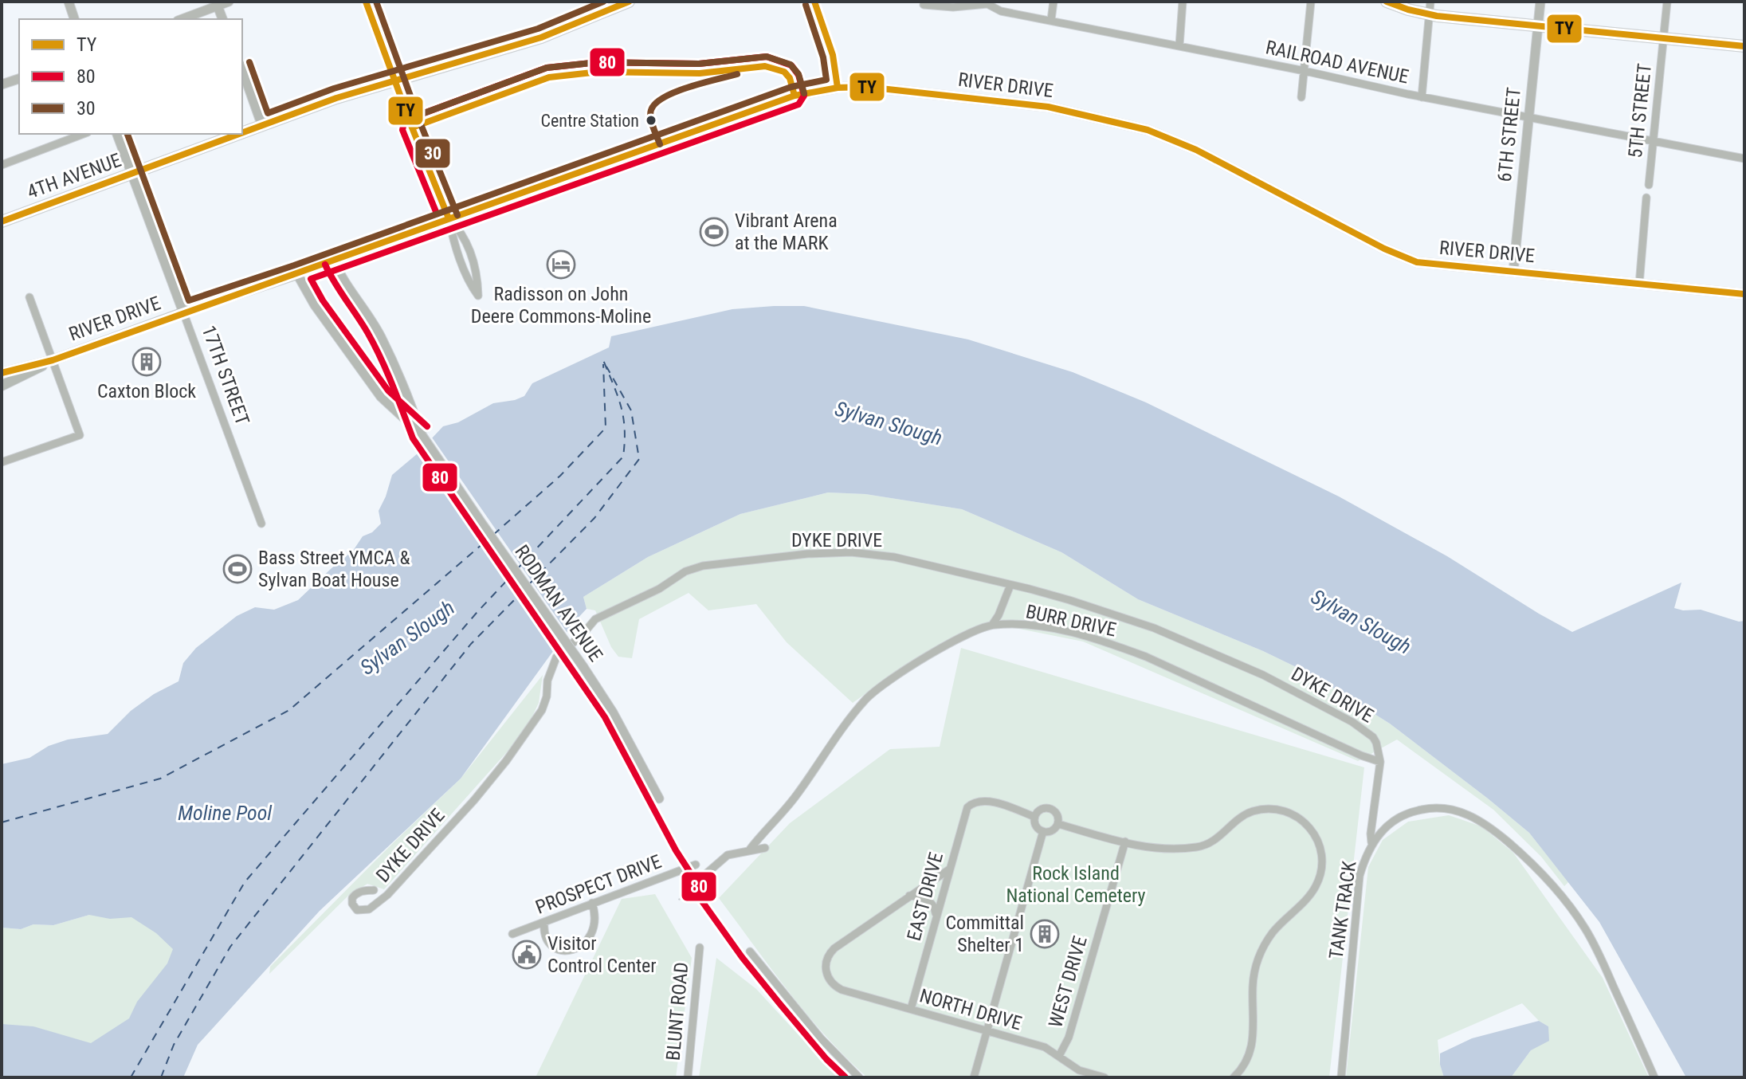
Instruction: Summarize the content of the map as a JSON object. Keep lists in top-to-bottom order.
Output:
{
  "streets": {
    "main road": ["RIVER DRIVE", "4TH AVENUE"],
    "street": [
      "RAILROAD AVENUE",
      "5TH STREET",
      "6TH STREET",
      "17TH STREET",
      "DYKE DRIVE",
      "RODMAN AVENUE",
      "BURR DRIVE",
      "PROSPECT DRIVE",
      "EAST DRIVE",
      "TANK TRACK",
      "WEST DRIVE",
      "NORTH DRIVE",
      "BLUNT ROAD"
    ]
  },
  "crossings": [
    ["RAILROAD AVENUE", "5TH STREET"],
    ["RAILROAD AVENUE", "6TH STREET"],
    ["RIVER DRIVE", "6TH STREET"],
    ["RIVER DRIVE", "17TH STREET"],
    ["4TH AVENUE", "17TH STREET"],
    ["DYKE DRIVE", "BURR DRIVE"],
    ["EAST DRIVE", "NORTH DRIVE"],
    ["WEST DRIVE", "NORTH DRIVE"]
  ],
  "water": ["Sylvan Slough", "Moline Pool"],
  "parks": ["Rock Island National Cemetery"],
  "places": {
    "other": ["Centre Station"],
    "sports": ["Vibrant Arena at the MARK", "Bass Street YMCA & Sylvan Boat House"],
    "hotel": ["Radisson on John Deere Commons-Moline"],
    "building": ["Caxton Block", "Committal Shelter 1"],
    "public building": ["Visitor Control Center"]
  },
  "lines": ["transit line TY", "transit line 30", "transit line 80"],
  "legend": ["TY", "80", "30"]
}
